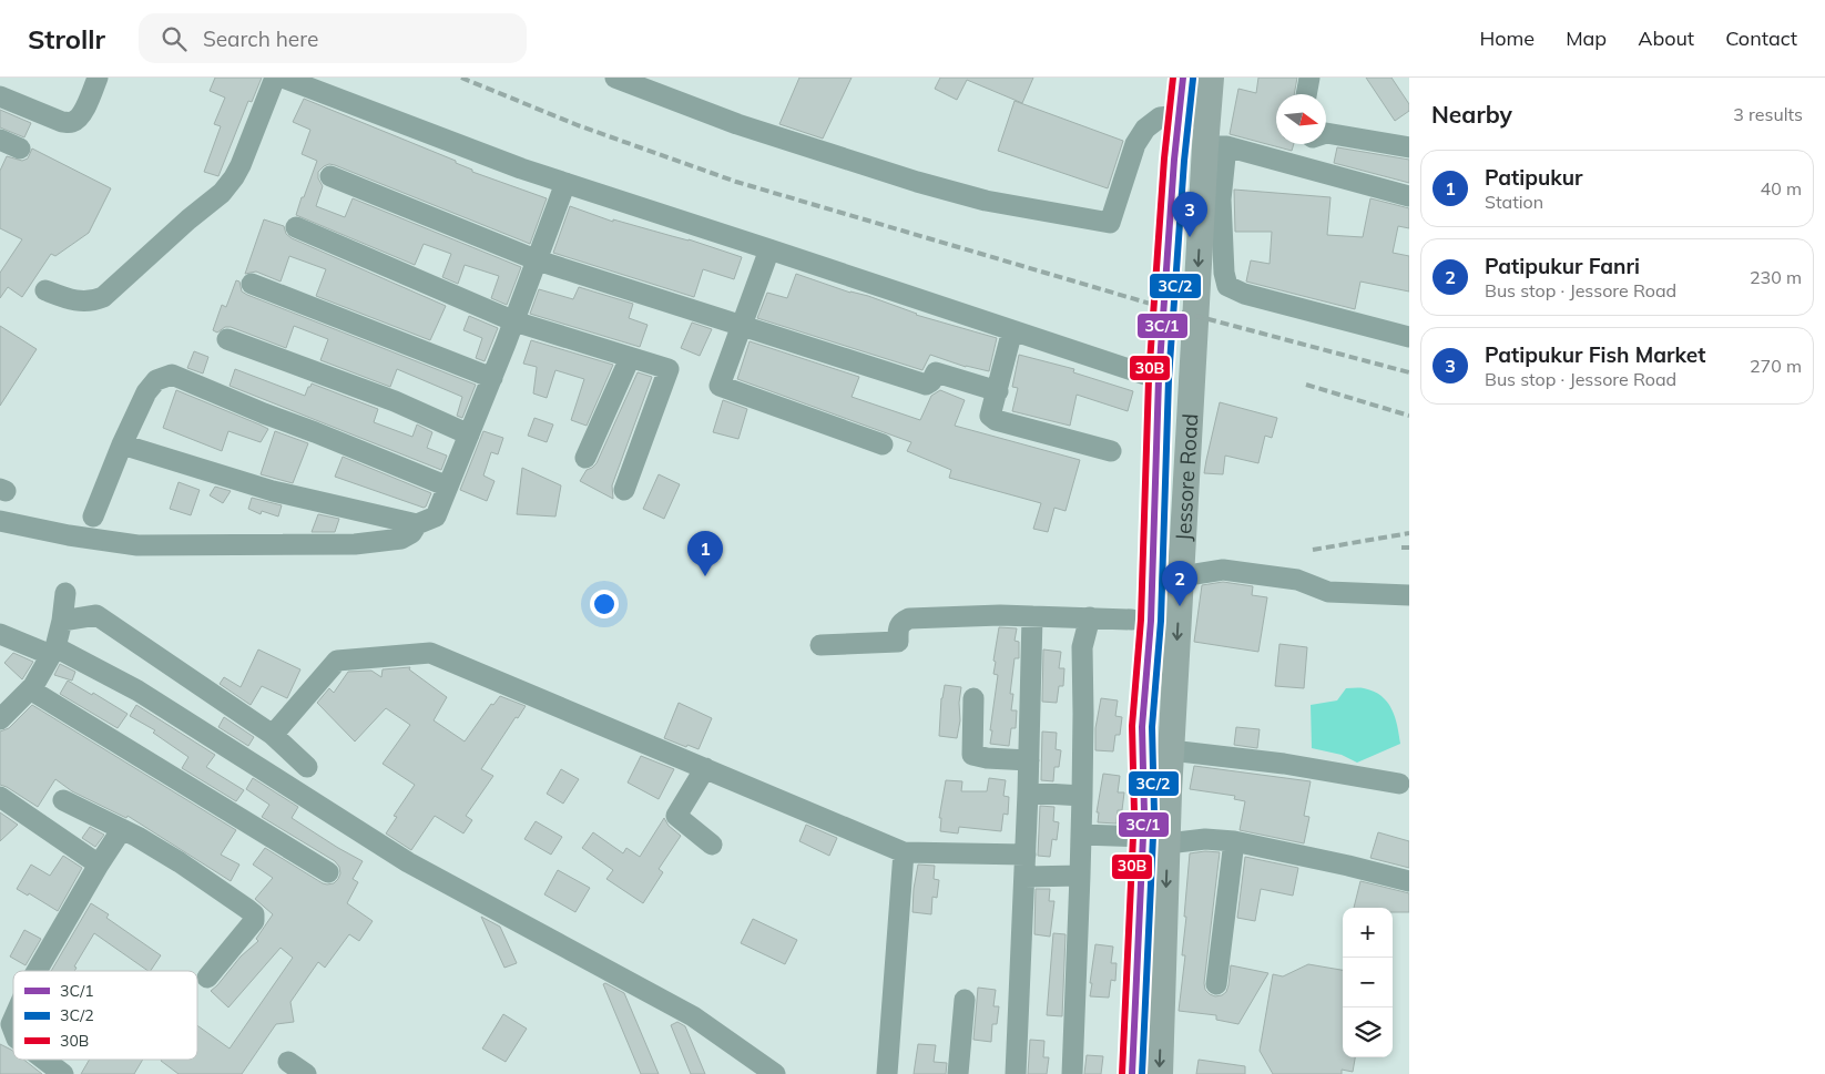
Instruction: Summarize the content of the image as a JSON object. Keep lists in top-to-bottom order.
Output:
{
  "streets": {
    "main road": ["Jessore Road"]
  },
  "lines": ["transit line 3C/1", "transit line 30B", "transit line 3C/2"],
  "legend": ["3C/1", "3C/2", "30B"],
  "north": "right",
  "page": {
    "header": "Strollr",
    "search": "Search here",
    "nav": [
      "Home",
      "Map",
      "About",
      "Contact"
    ],
    "heading": ["Nearby", "3 results"],
    "list": [
      {
        "mark": "1",
        "name": "Patipukur",
        "note": "Station",
        "value": "40 m"
      },
      {
        "mark": "2",
        "name": "Patipukur Fanri",
        "note": "Bus stop · Jessore Road",
        "value": "230 m"
      },
      {
        "mark": "3",
        "name": "Patipukur Fish Market",
        "note": "Bus stop · Jessore Road",
        "value": "270 m"
      }
    ],
    "pins": ["3", "1", "2"],
    "map_buttons": ["+", "−"]
  }
}
